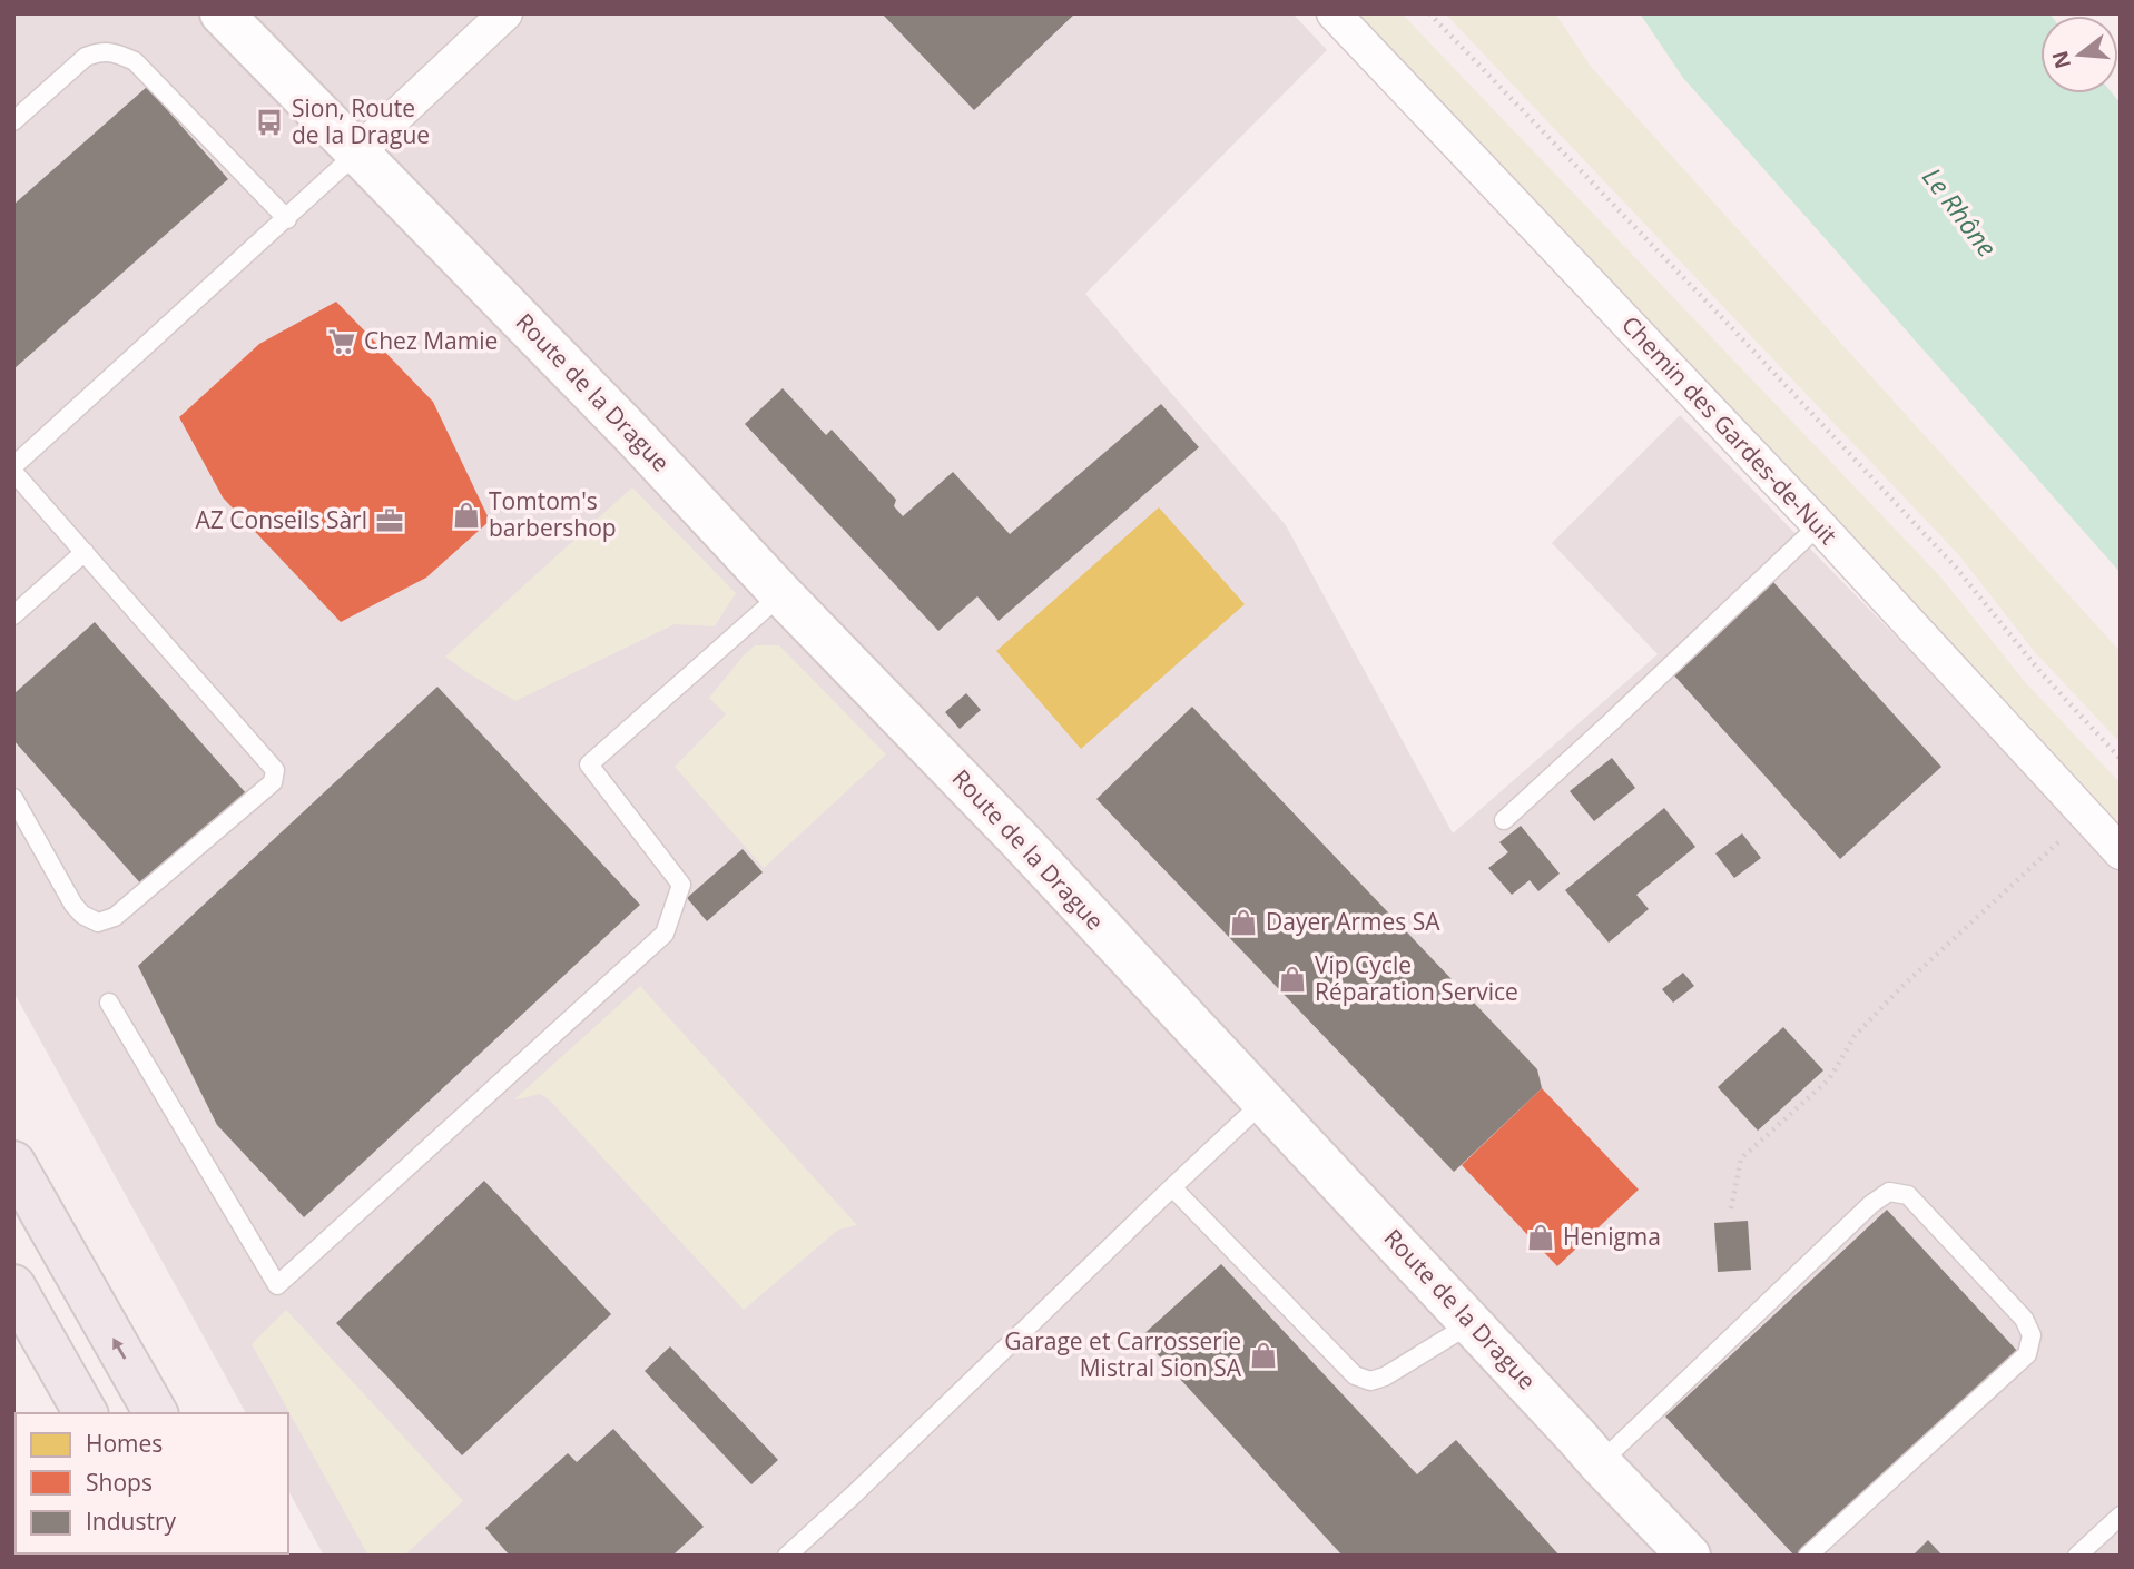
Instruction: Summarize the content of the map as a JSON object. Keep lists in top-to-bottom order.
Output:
{
  "streets": {
    "street": ["Route de la Drague", "Chemin des Gardes-de-Nuit"]
  },
  "water": ["Le Rhône"],
  "places": {
    "bus stop": ["Sion, Route de la Drague"],
    "supermarket": ["Chez Mamie"],
    "shop": [
      "Tomtom's barbershop",
      "Dayer Armes SA",
      "Vip Cycle Réparation Service",
      "Henigma",
      "Garage et Carrosserie Mistral Sion SA"
    ],
    "office": ["AZ Conseils Sàrl"]
  },
  "legend": ["Homes", "Shops", "Industry"],
  "north": "left"
}
